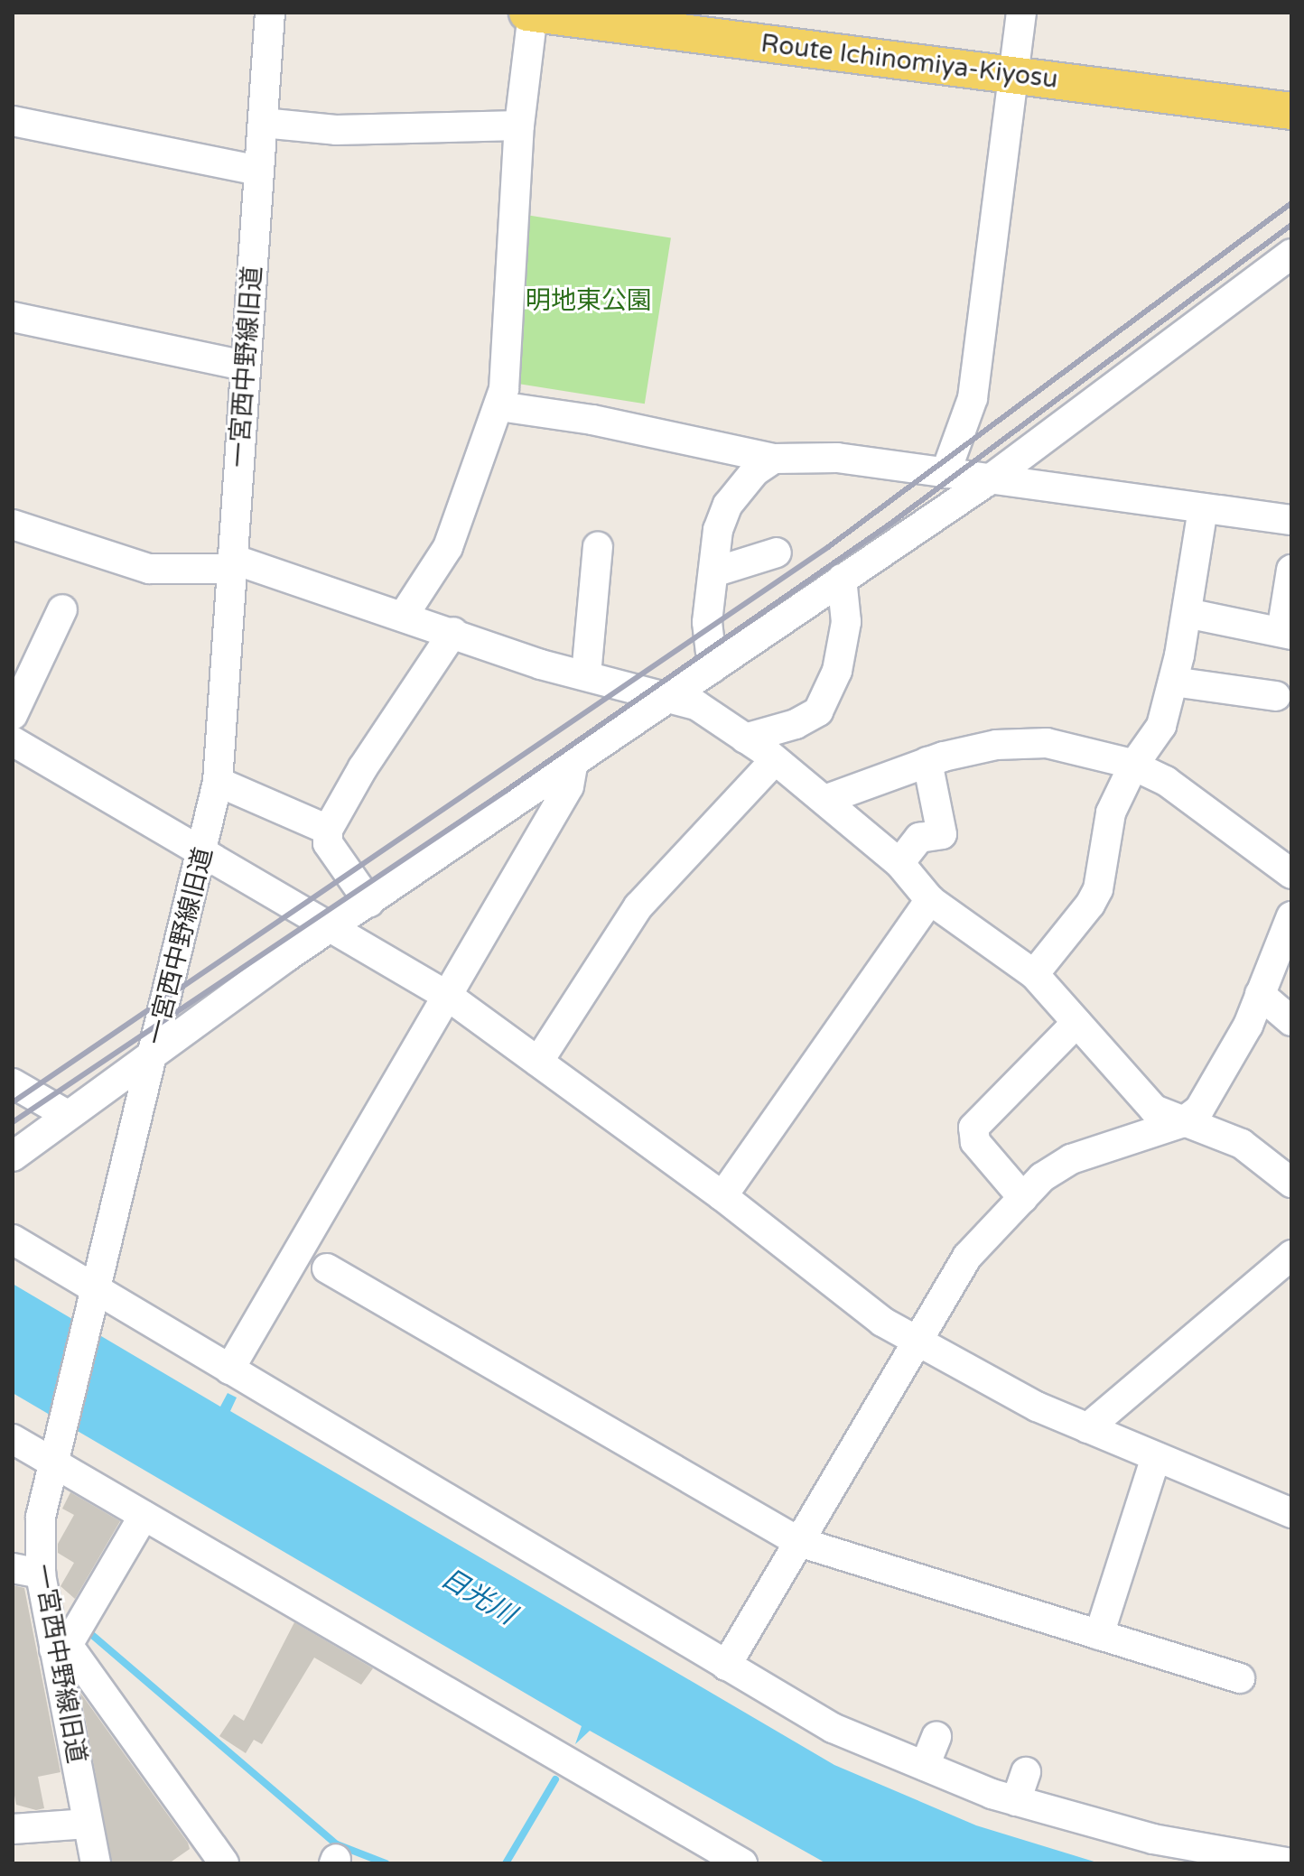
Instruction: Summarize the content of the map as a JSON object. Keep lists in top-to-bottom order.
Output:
{
  "streets": {
    "main road": ["Route Ichinomiya-Kiyosu"],
    "street": ["一宮西中野線旧道"]
  },
  "water": ["日光川"],
  "parks": ["明地東公園"]
}
